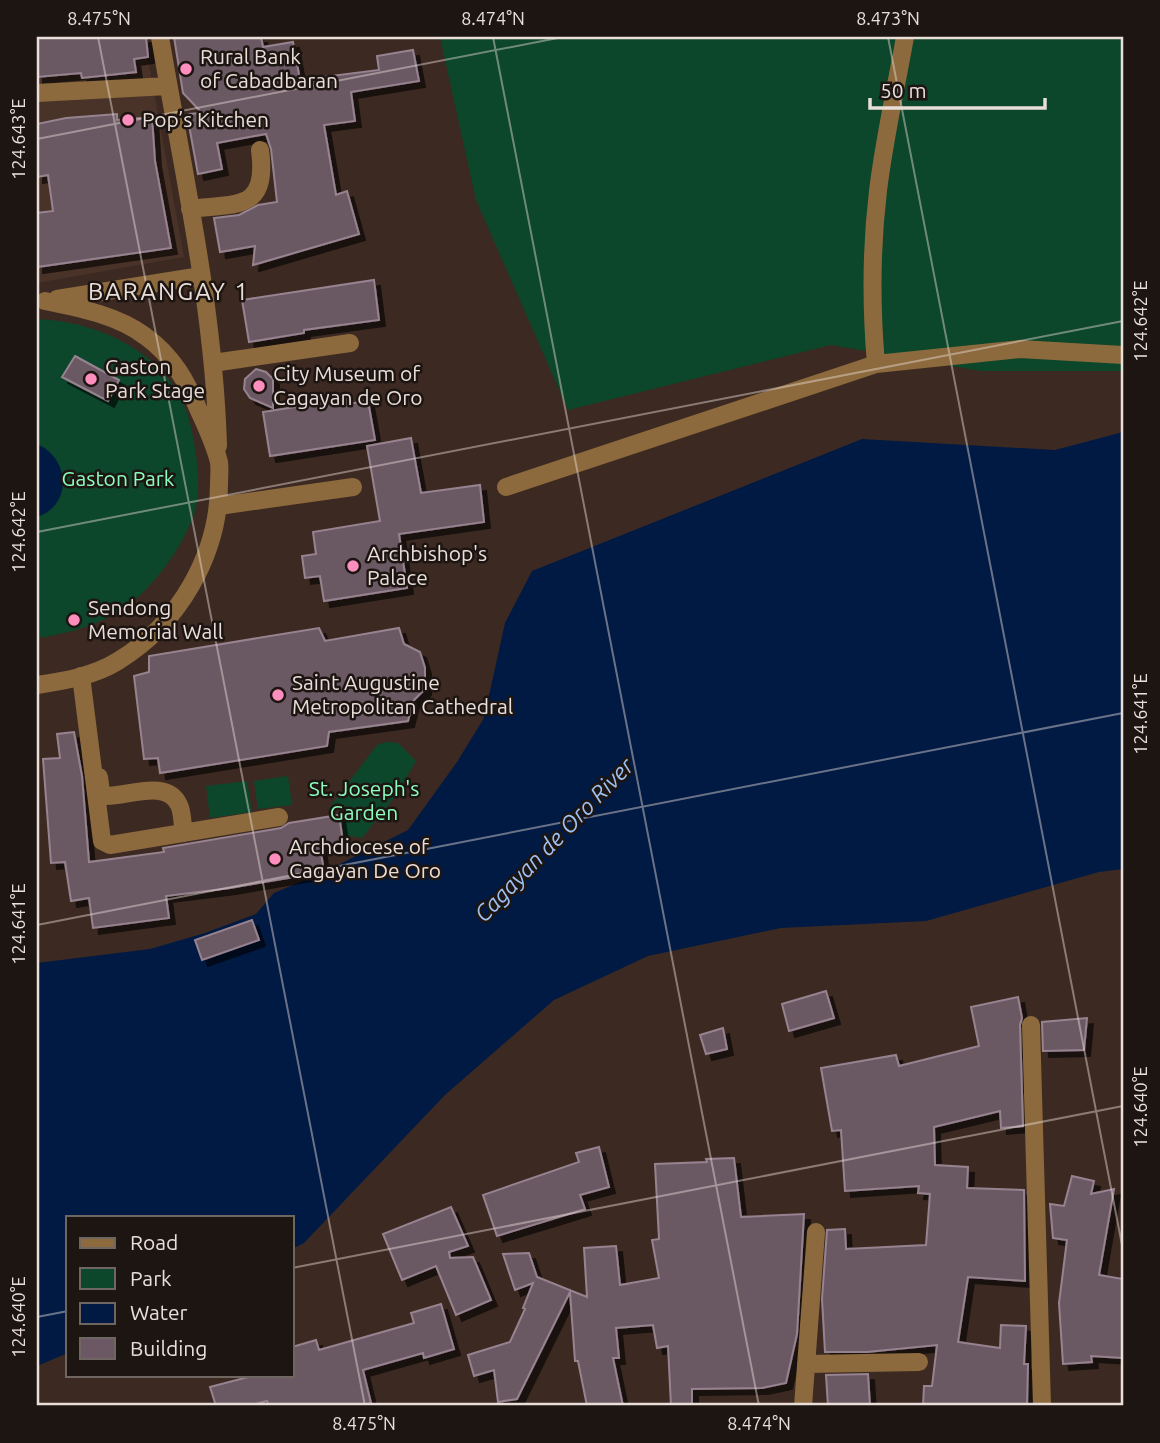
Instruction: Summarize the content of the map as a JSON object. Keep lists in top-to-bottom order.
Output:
{
  "districts": ["BARANGAY 1"],
  "water": ["Cagayan de Oro River"],
  "parks": ["Gaston Park", "St. Joseph's Garden"],
  "places": [
    "Rural Bank of Cabadbaran",
    "Pop’s Kitchen",
    "Gaston Park Stage",
    "City Museum of Cagayan de Oro",
    "Archbishop's Palace",
    "Sendong Memorial Wall",
    "Saint Augustine Metropolitan Cathedral",
    "Archdiocese of Cagayan De Oro"
  ],
  "legend": [
    "Road",
    "Park",
    "Water",
    "Building"
  ],
  "scale_bar": "50 m",
  "coordinates": [
    "8.475°N",
    "8.474°N",
    "8.473°N",
    "124.643°E",
    "124.642°E",
    "124.641°E",
    "124.640°E"
  ]
}
